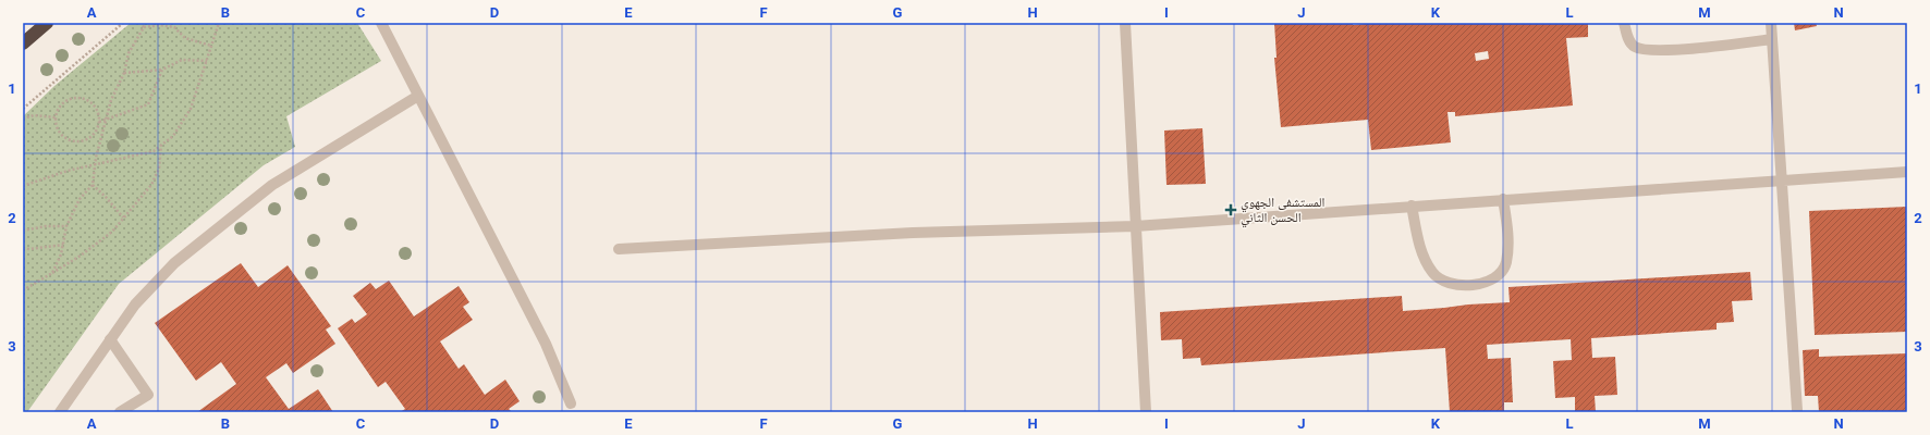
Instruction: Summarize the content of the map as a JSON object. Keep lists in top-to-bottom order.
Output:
{
  "places": {
    "health": ["المستشفى الجهوي الحسن الثاني"]
  },
  "grid": {
    "columns": [
      "A",
      "B",
      "C",
      "D",
      "E",
      "F",
      "G",
      "H",
      "I",
      "J",
      "K",
      "L",
      "M",
      "N"
    ],
    "rows": ["1", "2", "3"]
  }
}
